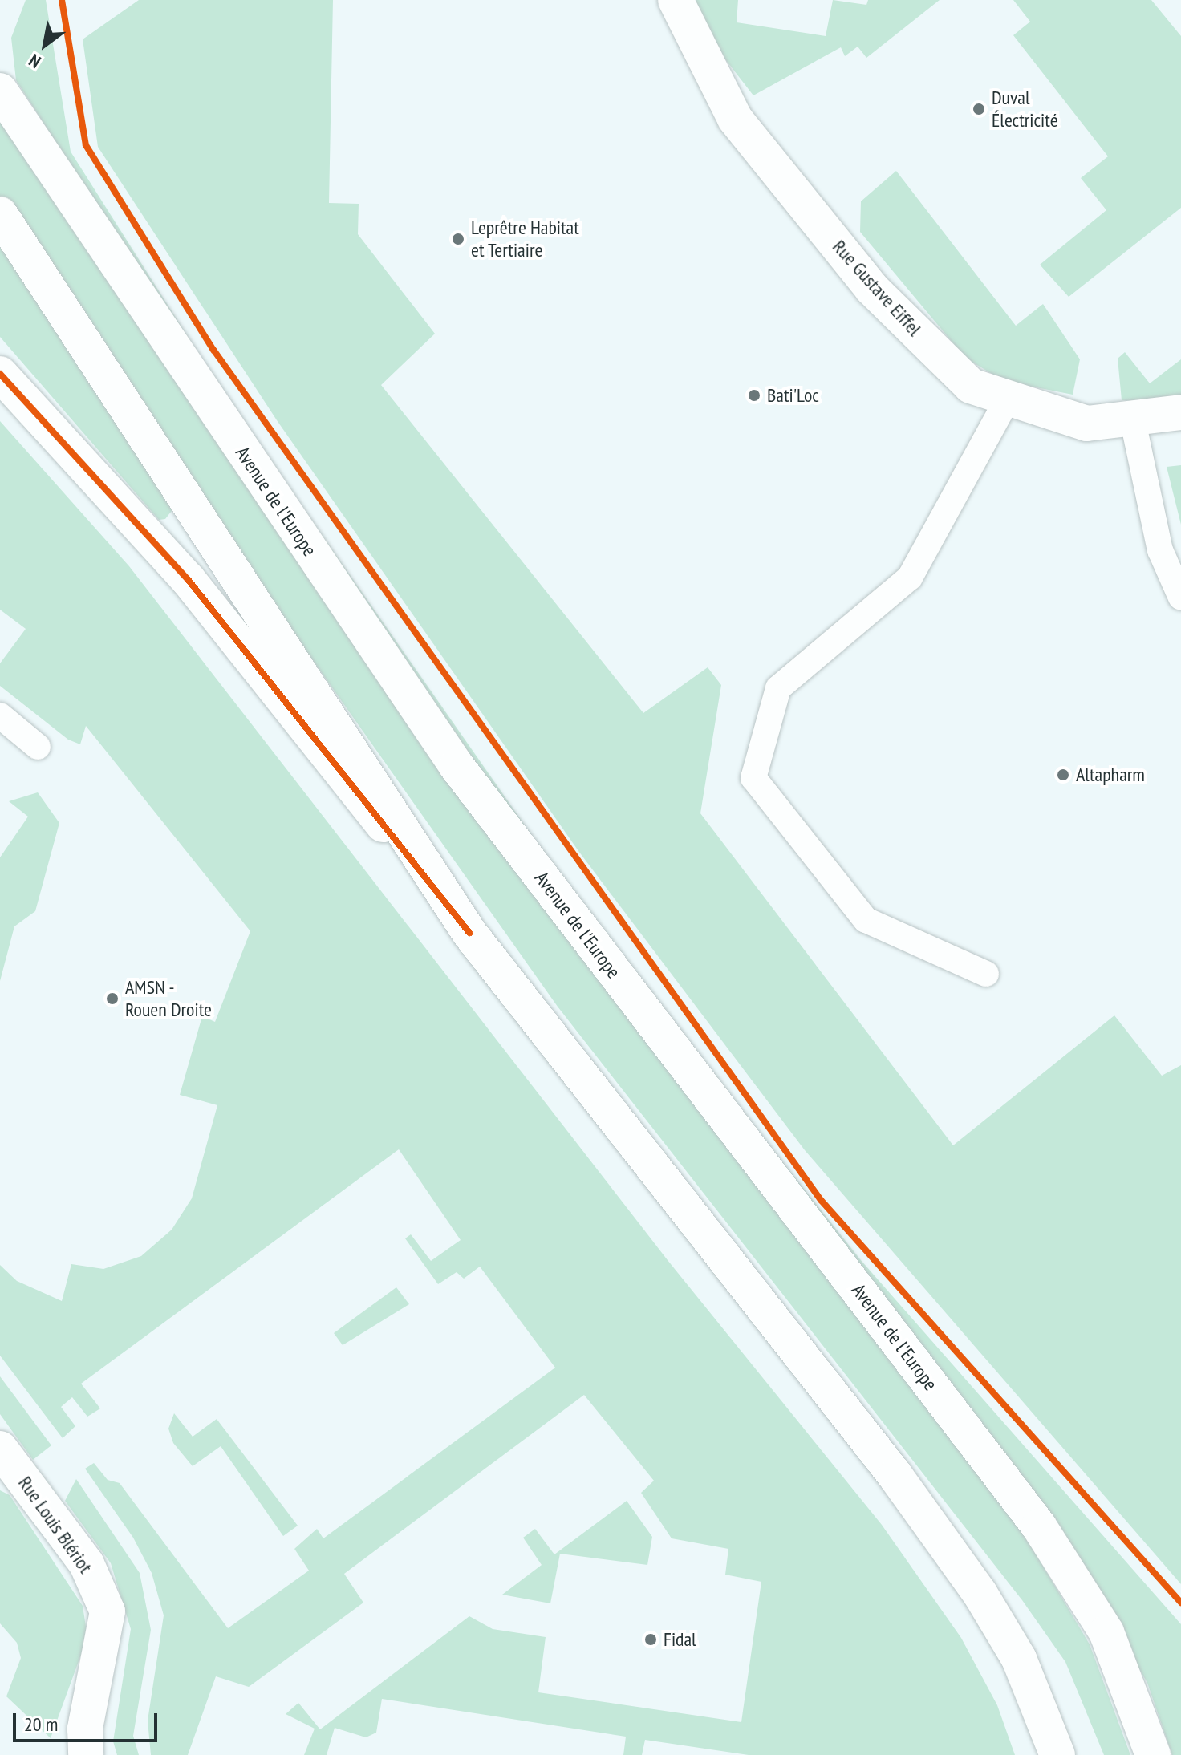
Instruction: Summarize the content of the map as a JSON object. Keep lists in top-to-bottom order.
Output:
{
  "streets": {
    "main road": ["Rue Gustave Eiffel", "Avenue de l'Europe", "Rue Louis Blériot"]
  },
  "places": [
    "Duval Électricité",
    "Leprêtre Habitat et Tertiaire",
    "Bati'Loc",
    "Altapharm",
    "AMSN - Rouen Droite",
    "Fidal"
  ],
  "scale_bar": "20 m",
  "north": "bottom left"
}
